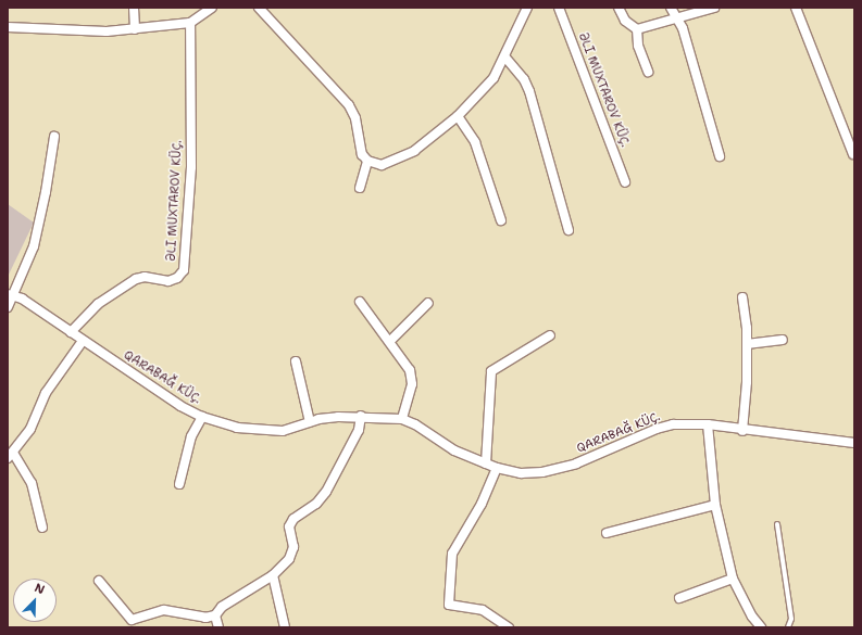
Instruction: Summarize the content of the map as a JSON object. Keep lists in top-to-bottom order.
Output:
{
  "streets": {
    "street": ["ƏLI MUXTAROV KÜÇ.", "QARABAĞ KÜÇ."]
  },
  "crossings": [
    ["ƏLI MUXTAROV KÜÇ.", "QARABAĞ KÜÇ."]
  ],
  "north": "top right"
}
